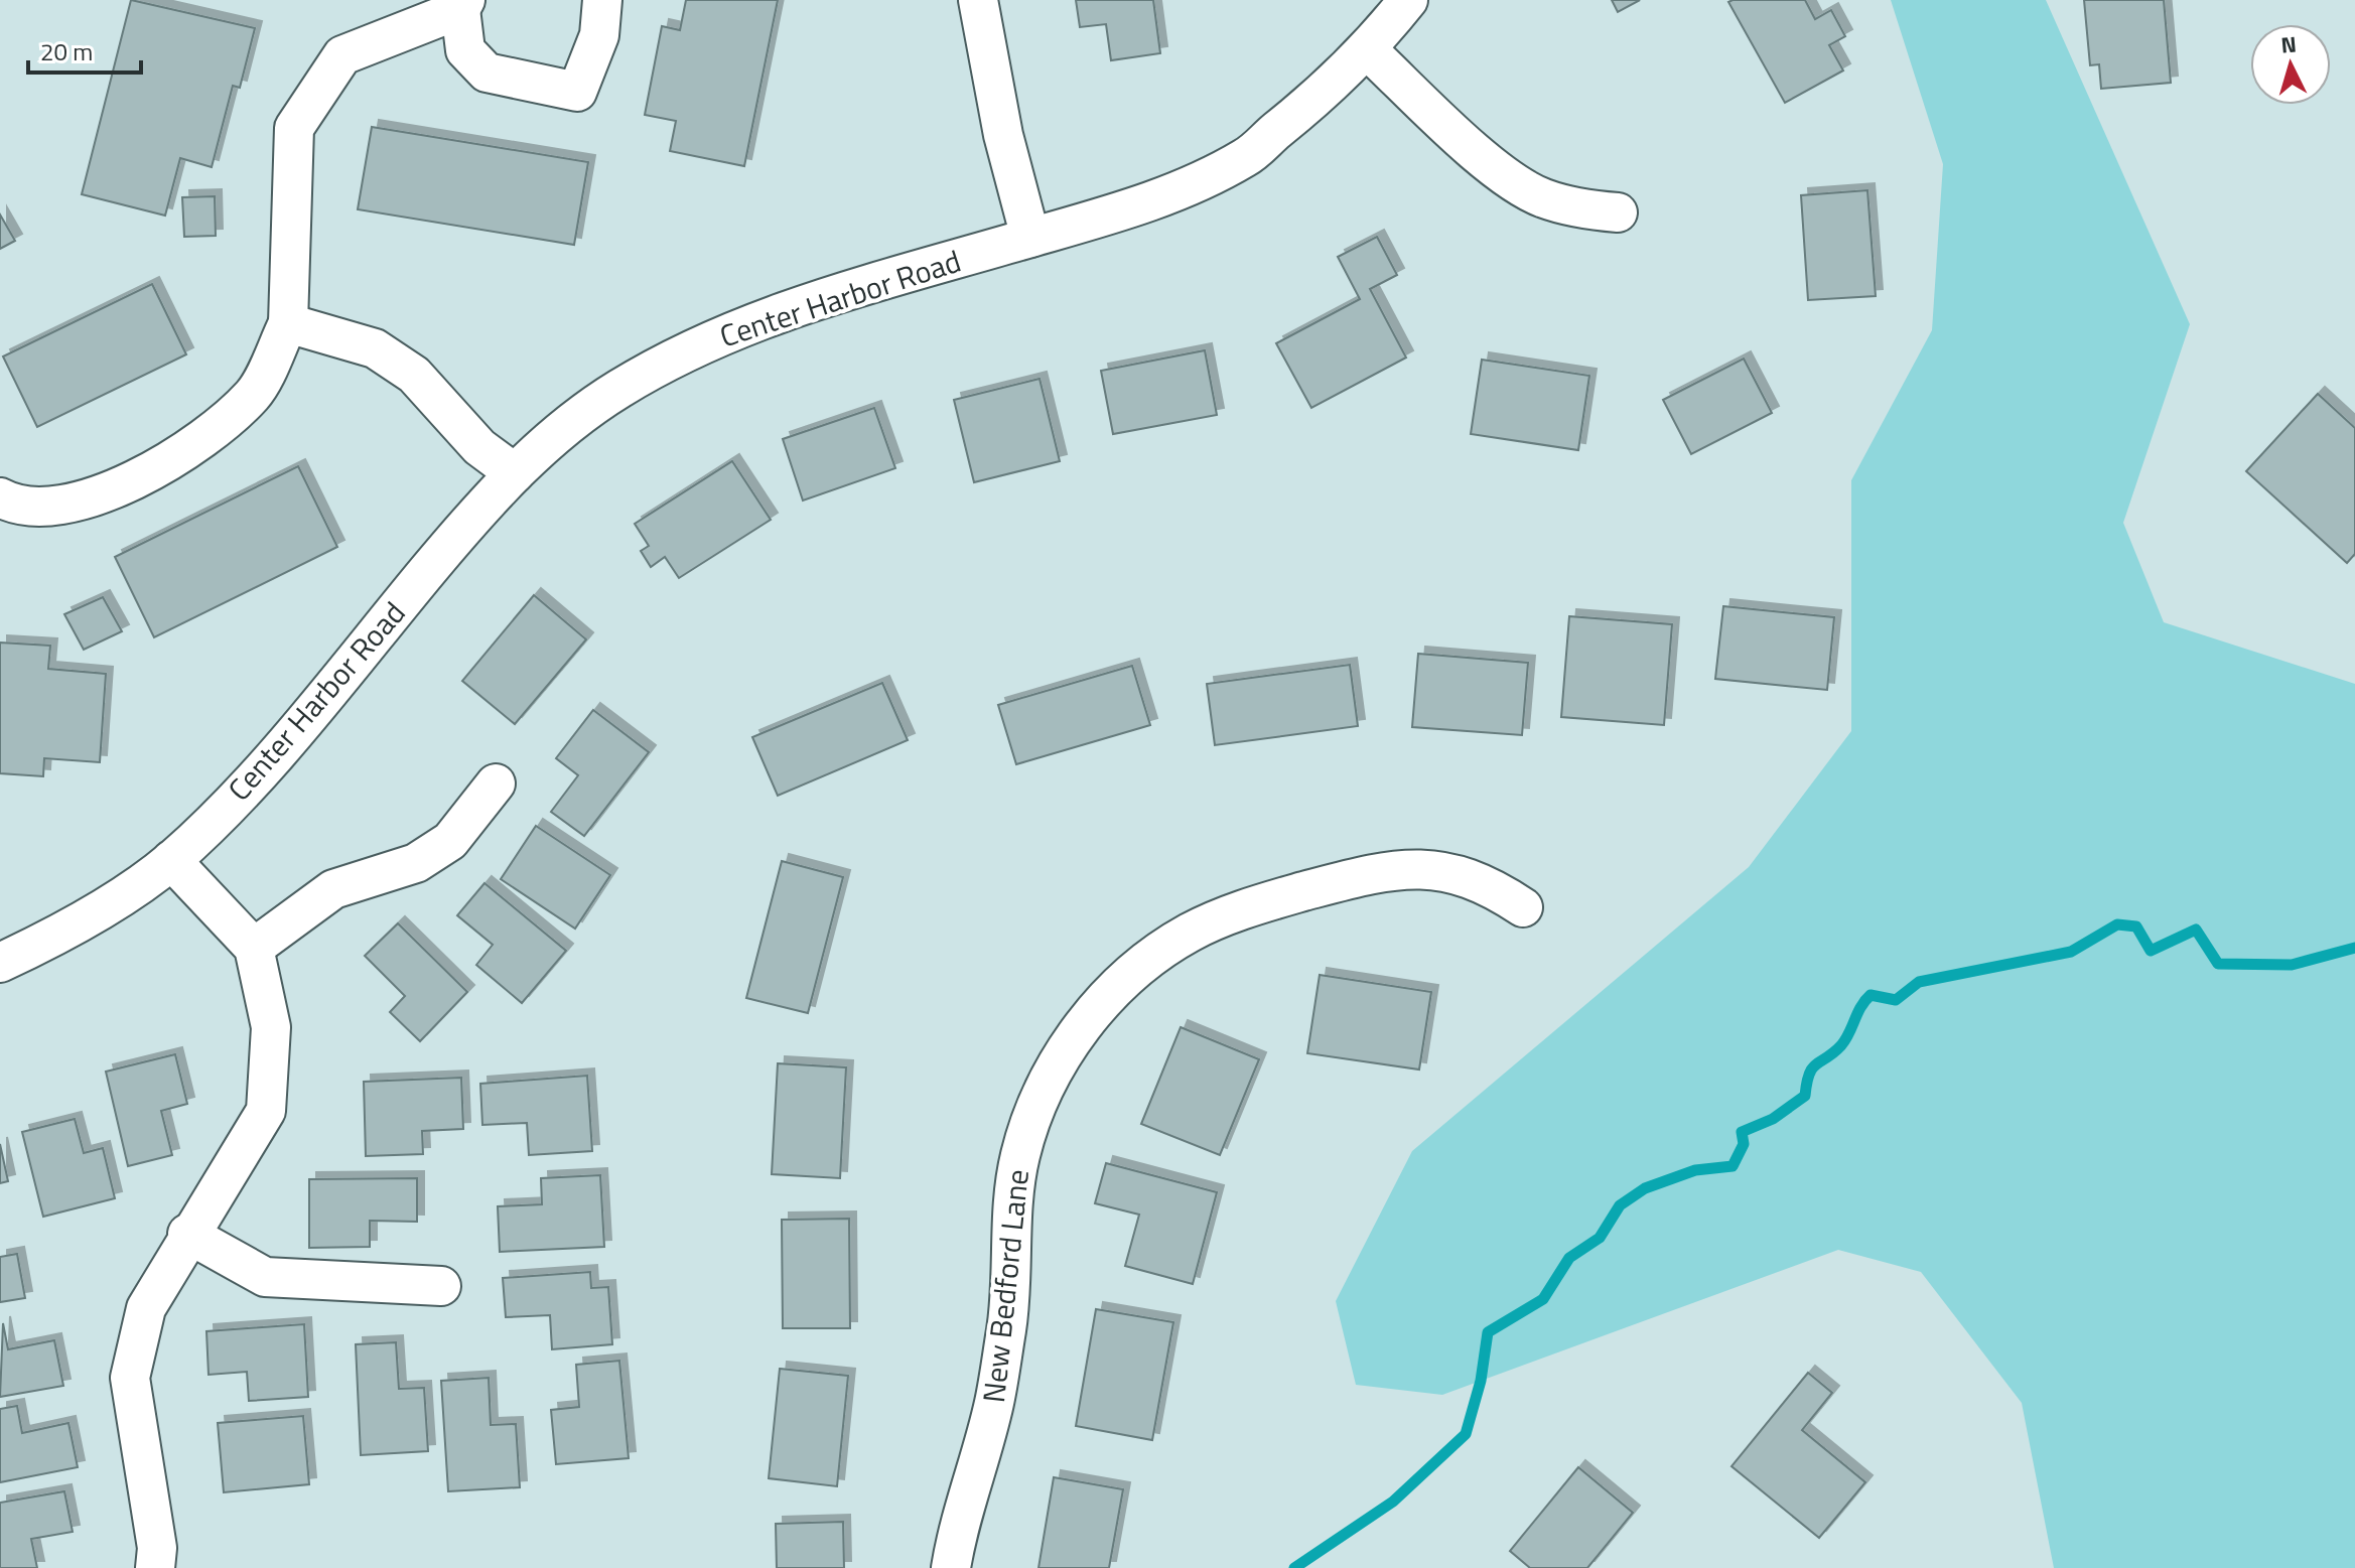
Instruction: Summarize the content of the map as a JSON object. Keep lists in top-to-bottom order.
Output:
{
  "streets": {
    "street": ["Center Harbor Road", "New Bedford Lane"]
  },
  "scale_bar": "20 m",
  "north": "top"
}
